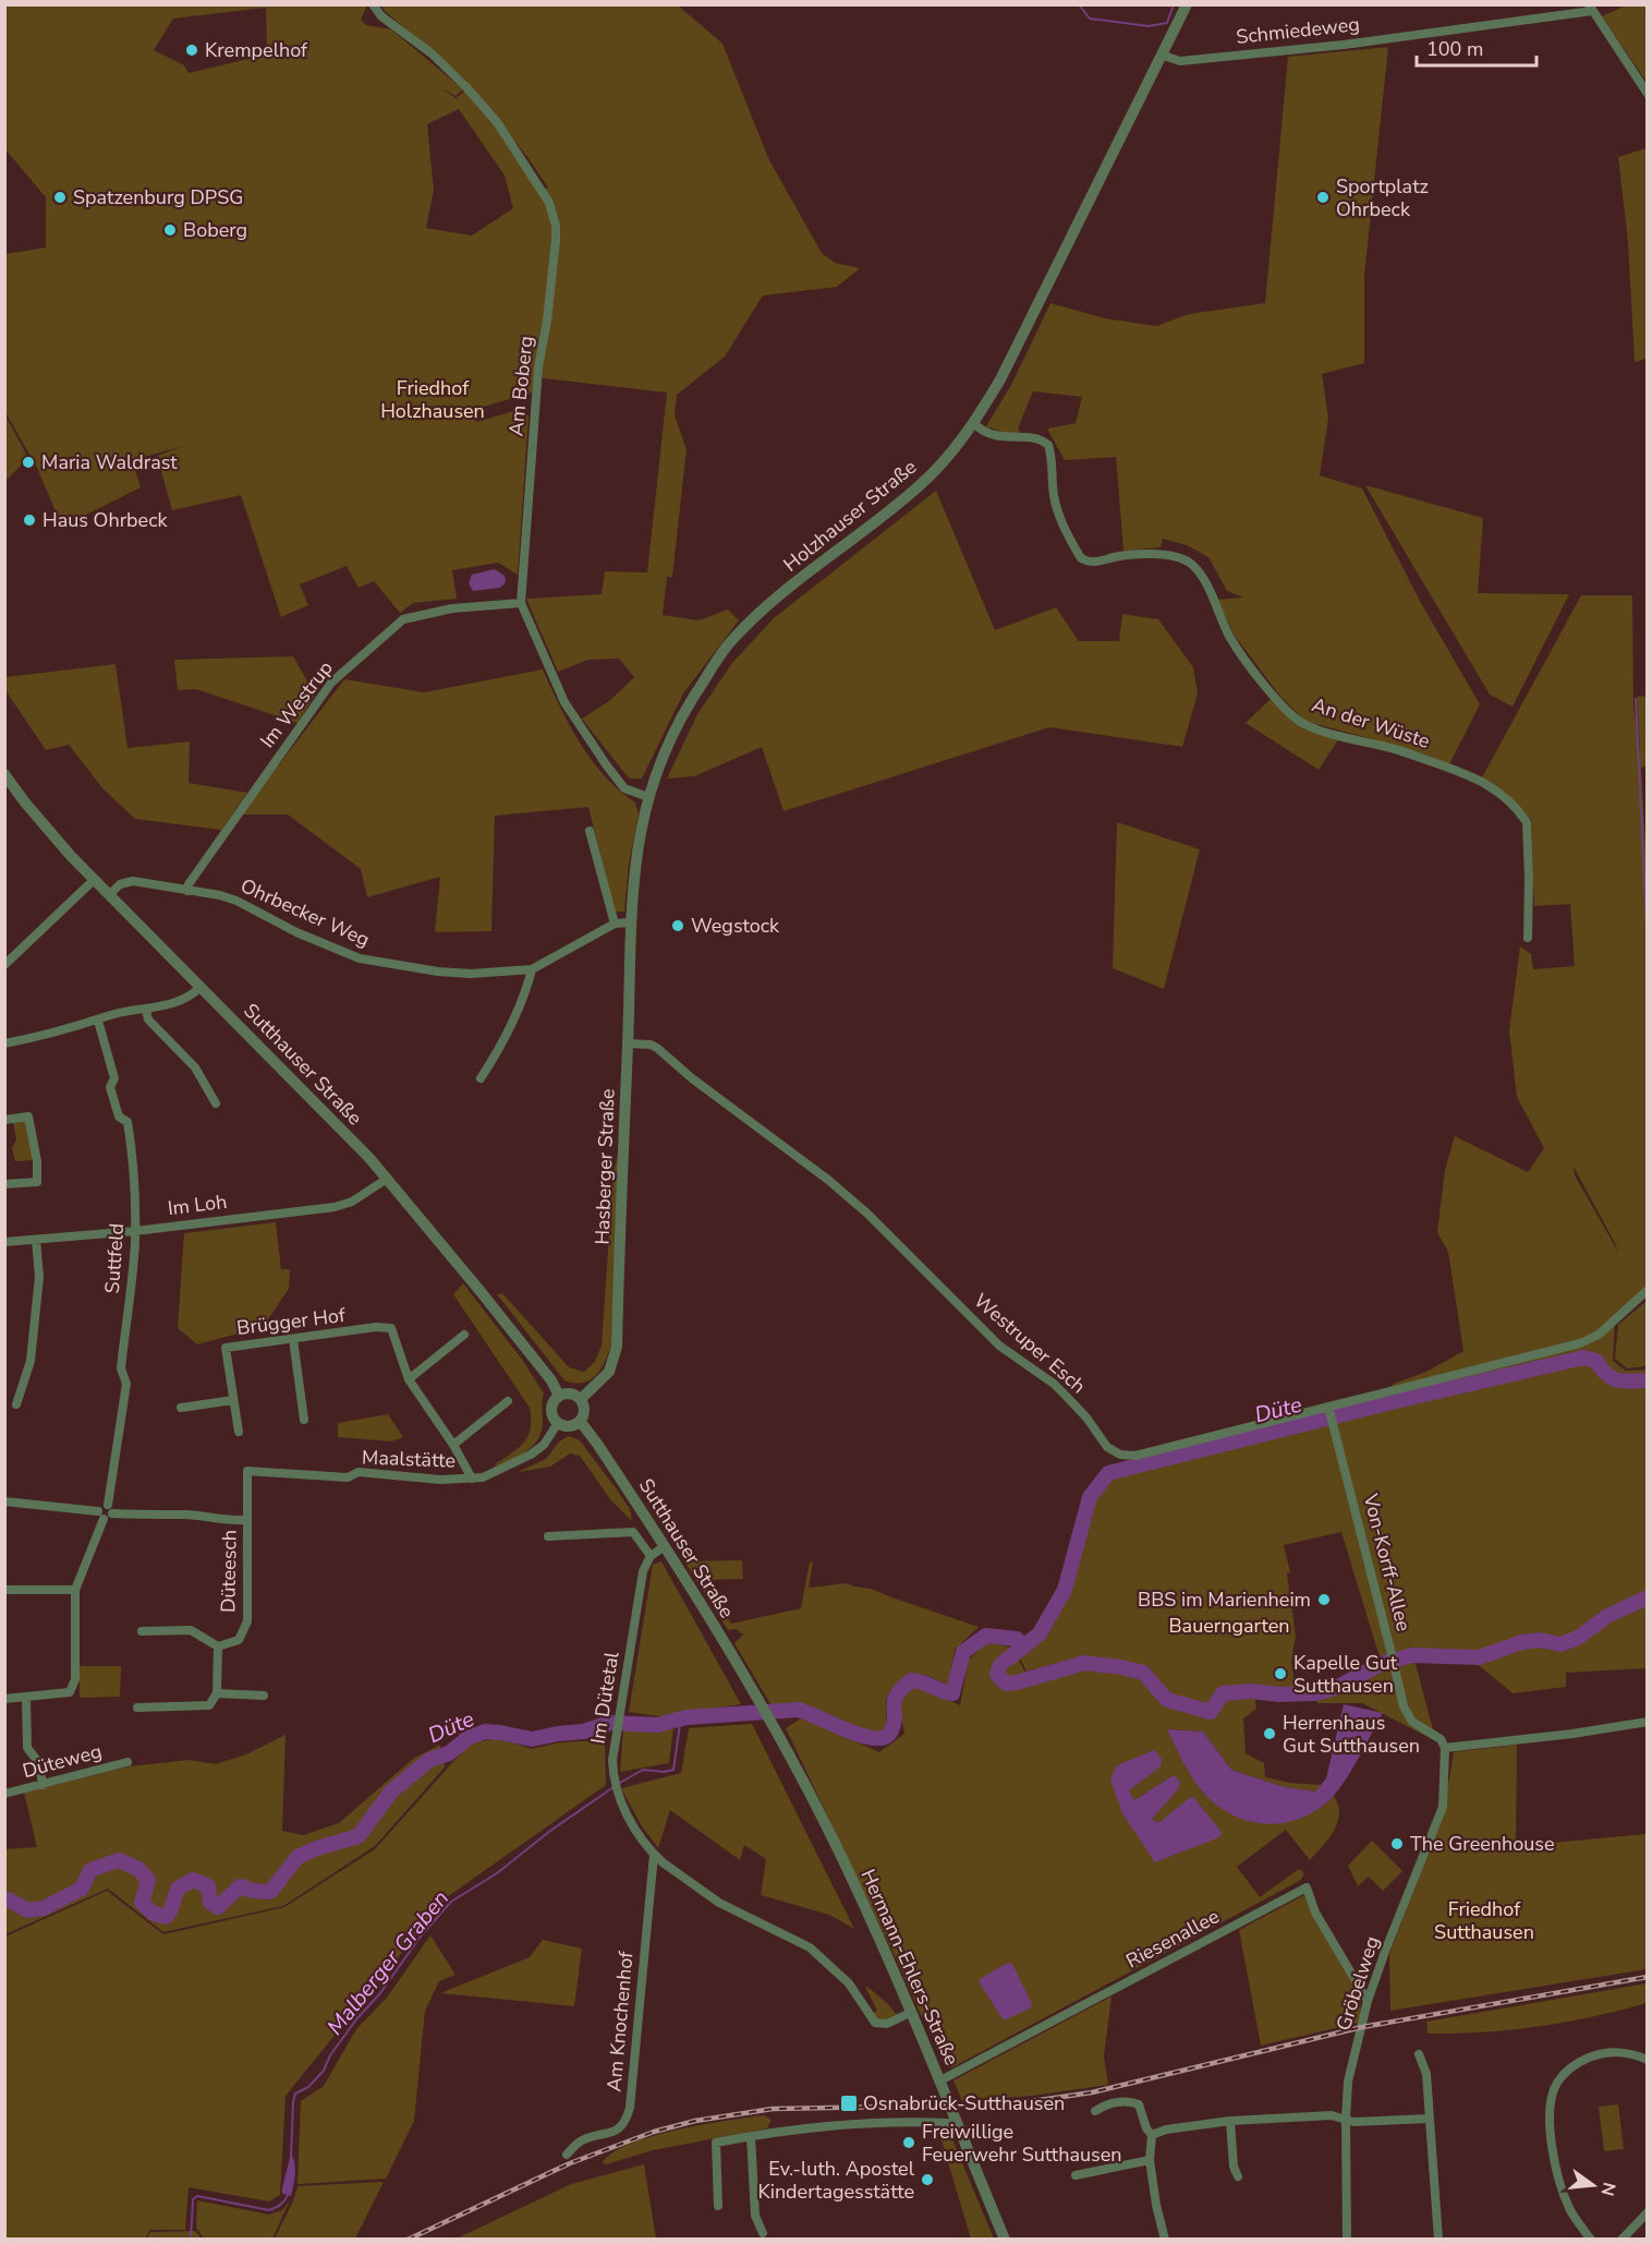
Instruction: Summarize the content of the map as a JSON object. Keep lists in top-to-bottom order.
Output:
{
  "streets": {
    "street": [
      "Schmiedeweg",
      "Am Boberg",
      "Holzhauser Straße",
      "Im Westrup",
      "An der Wüste",
      "Ohrbecker Weg",
      "Sutthauser Straße",
      "Hasberger Straße",
      "Im Loh",
      "Suttfeld",
      "Brügger Hof",
      "Westruper Esch",
      "Maalstätte",
      "Von-Korff-Allee",
      "Düteesch",
      "Im Dütetal",
      "Düteweg",
      "Riesenallee",
      "Hermann-Ehlers-Straße",
      "Gröbelweg",
      "Am Knochenhof"
    ]
  },
  "crossings": [
    ["Schmiedeweg", "Holzhauser Straße"],
    ["Am Boberg", "Holzhauser Straße"],
    ["Am Boberg", "Im Westrup"],
    ["Holzhauser Straße", "An der Wüste"],
    ["Holzhauser Straße", "Ohrbecker Weg"],
    ["Holzhauser Straße", "Hasberger Straße"],
    ["Im Westrup", "Ohrbecker Weg"],
    ["Ohrbecker Weg", "Sutthauser Straße"],
    ["Ohrbecker Weg", "Hasberger Straße"],
    ["Sutthauser Straße", "Hasberger Straße"],
    ["Sutthauser Straße", "Im Loh"],
    ["Sutthauser Straße", "Maalstätte"],
    ["Sutthauser Straße", "Hermann-Ehlers-Straße"],
    ["Hasberger Straße", "Westruper Esch"],
    ["Hasberger Straße", "Maalstätte"],
    ["Im Loh", "Suttfeld"],
    ["Brügger Hof", "Maalstätte"],
    ["Westruper Esch", "Von-Korff-Allee"],
    ["Maalstätte", "Düteesch"],
    ["Von-Korff-Allee", "Gröbelweg"],
    ["Im Dütetal", "Hermann-Ehlers-Straße"],
    ["Im Dütetal", "Am Knochenhof"],
    ["Riesenallee", "Hermann-Ehlers-Straße"],
    ["Riesenallee", "Gröbelweg"]
  ],
  "water": ["Düte", "Malberger Graben"],
  "parks": ["Friedhof Holzhausen", "Bauerngarten", "Friedhof Sutthausen"],
  "places": {
    "other": [
      "Krempelhof",
      "Spatzenburg DPSG",
      "Sportplatz Ohrbeck",
      "Boberg",
      "Maria Waldrast",
      "Haus Ohrbeck",
      "Wegstock",
      "BBS im Marienheim",
      "Kapelle Gut Sutthausen",
      "Herrenhaus Gut Sutthausen",
      "The Greenhouse",
      "Freiwillige Feuerwehr Sutthausen",
      "Ev.-luth. Apostel Kindertagesstätte"
    ],
    "transit": ["Osnabrück-Sutthausen"]
  },
  "scale_bar": "100 m",
  "north": "right"
}
